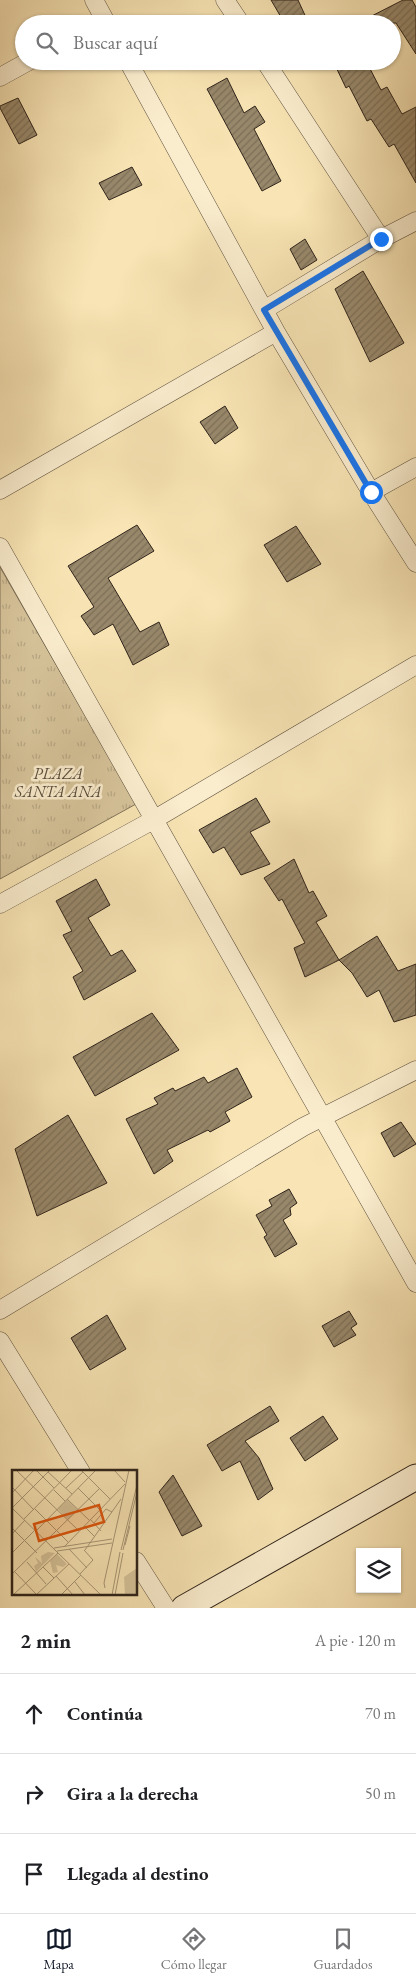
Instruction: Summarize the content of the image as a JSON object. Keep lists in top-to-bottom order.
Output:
{
  "parks": ["PLAZA SANTA ANA"],
  "page": {
    "search": "Buscar aquí",
    "heading": ["2 min", "A pie · 120 m"],
    "list": [
      ["Continúa", "70 m"],
      ["Gira a la derecha", "50 m"],
      "Llegada al destino"
    ],
    "nav": ["Mapa", "Cómo llegar", "Guardados"]
  }
}
